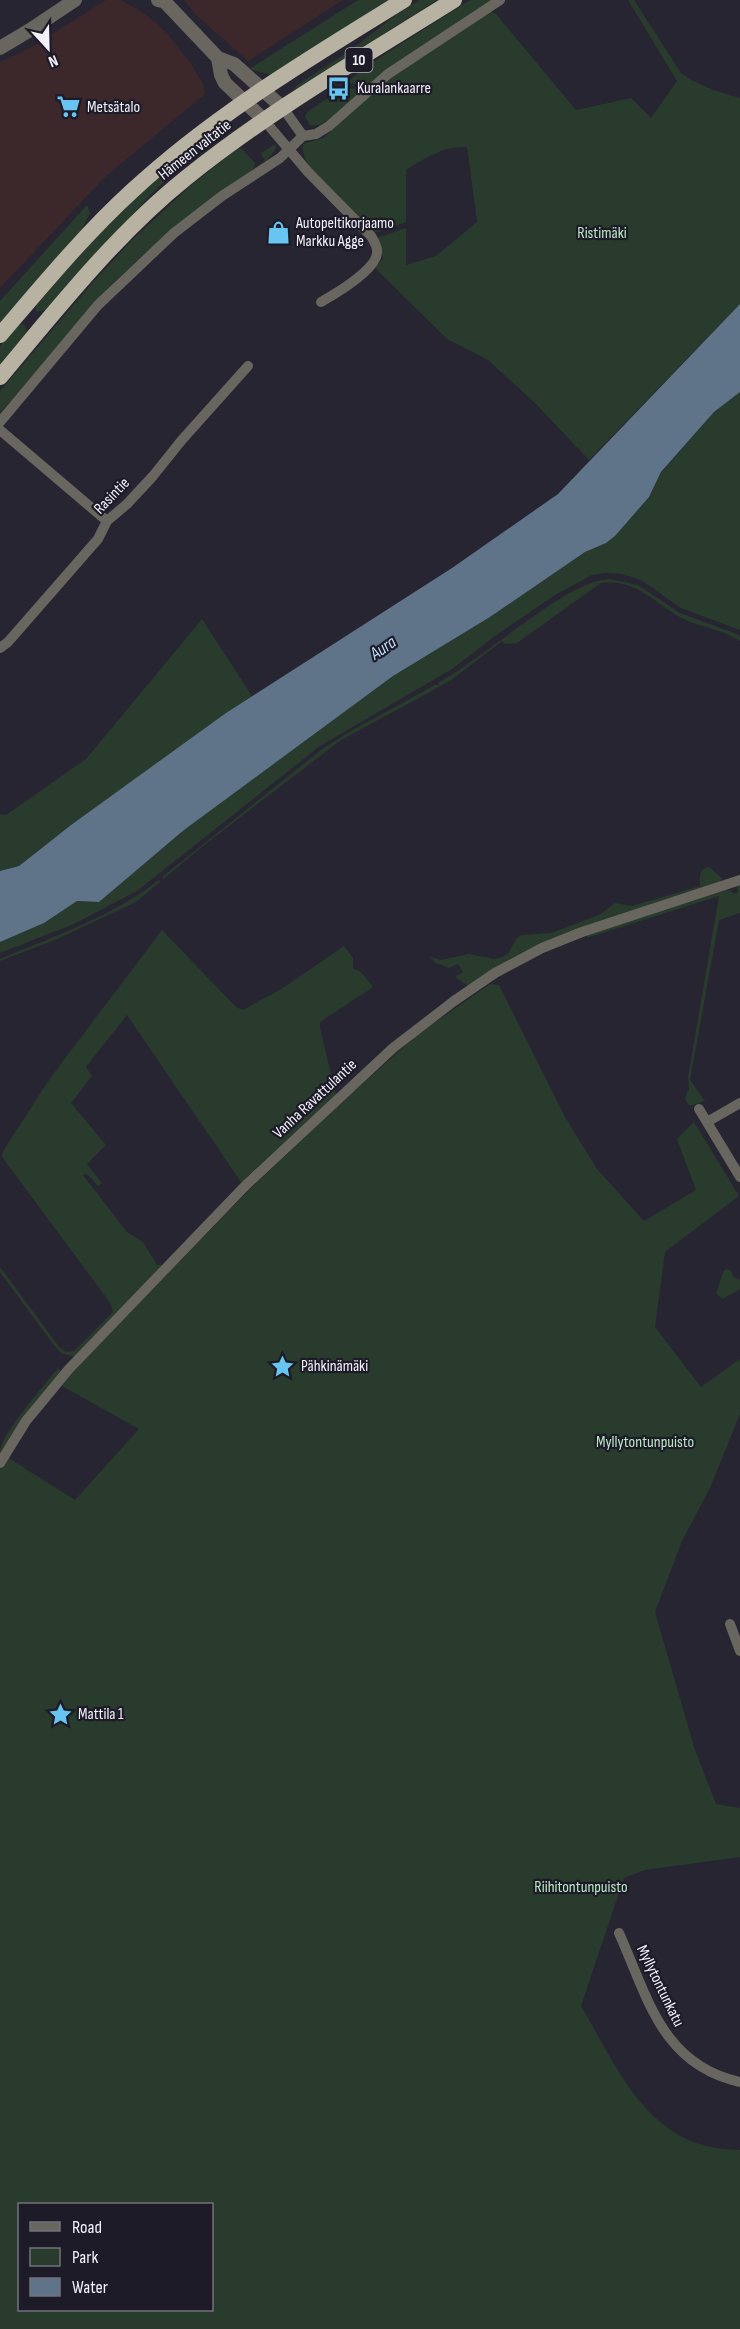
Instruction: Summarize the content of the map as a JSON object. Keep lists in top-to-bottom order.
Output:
{
  "streets": {
    "highway": ["10", "Hämeen valtatie"],
    "street": ["Rasintie", "Vanha Ravattulantie", "Myllytontunkatu"]
  },
  "water": ["Aura"],
  "parks": ["Ristimäki", "Myllytontunpuisto", "Riihitontunpuisto"],
  "places": {
    "bus stop": ["Kuralankaarre"],
    "supermarket": ["Metsätalo"],
    "shop": ["Autopeltikorjaamo Markku Agge"],
    "place": ["Pähkinämäki", "Mattila 1"]
  },
  "legend": ["Road", "Park", "Water"],
  "north": "bottom"
}
